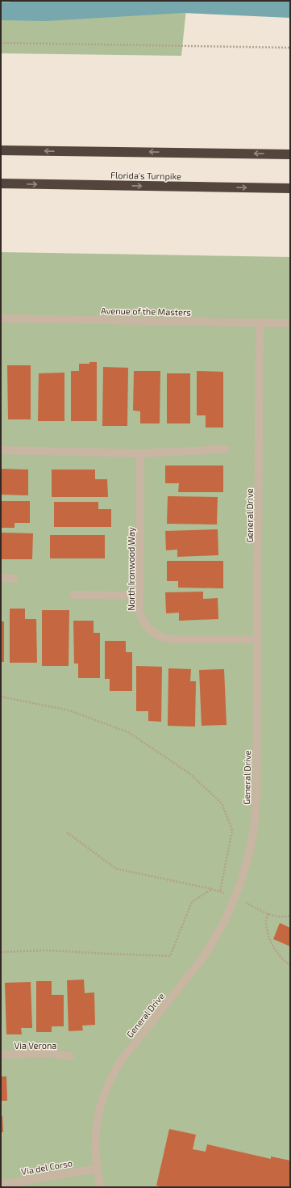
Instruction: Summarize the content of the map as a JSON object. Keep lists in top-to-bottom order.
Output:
{
  "streets": {
    "highway": ["Florida's Turnpike"],
    "street": [
      "Avenue of the Masters",
      "General Drive",
      "North Ironwood Way",
      "Via Verona",
      "Via del Corso"
    ]
  },
  "crossings": [
    ["Avenue of the Masters", "General Drive"],
    ["General Drive", "North Ironwood Way"],
    ["General Drive", "Via del Corso"]
  ]
}
